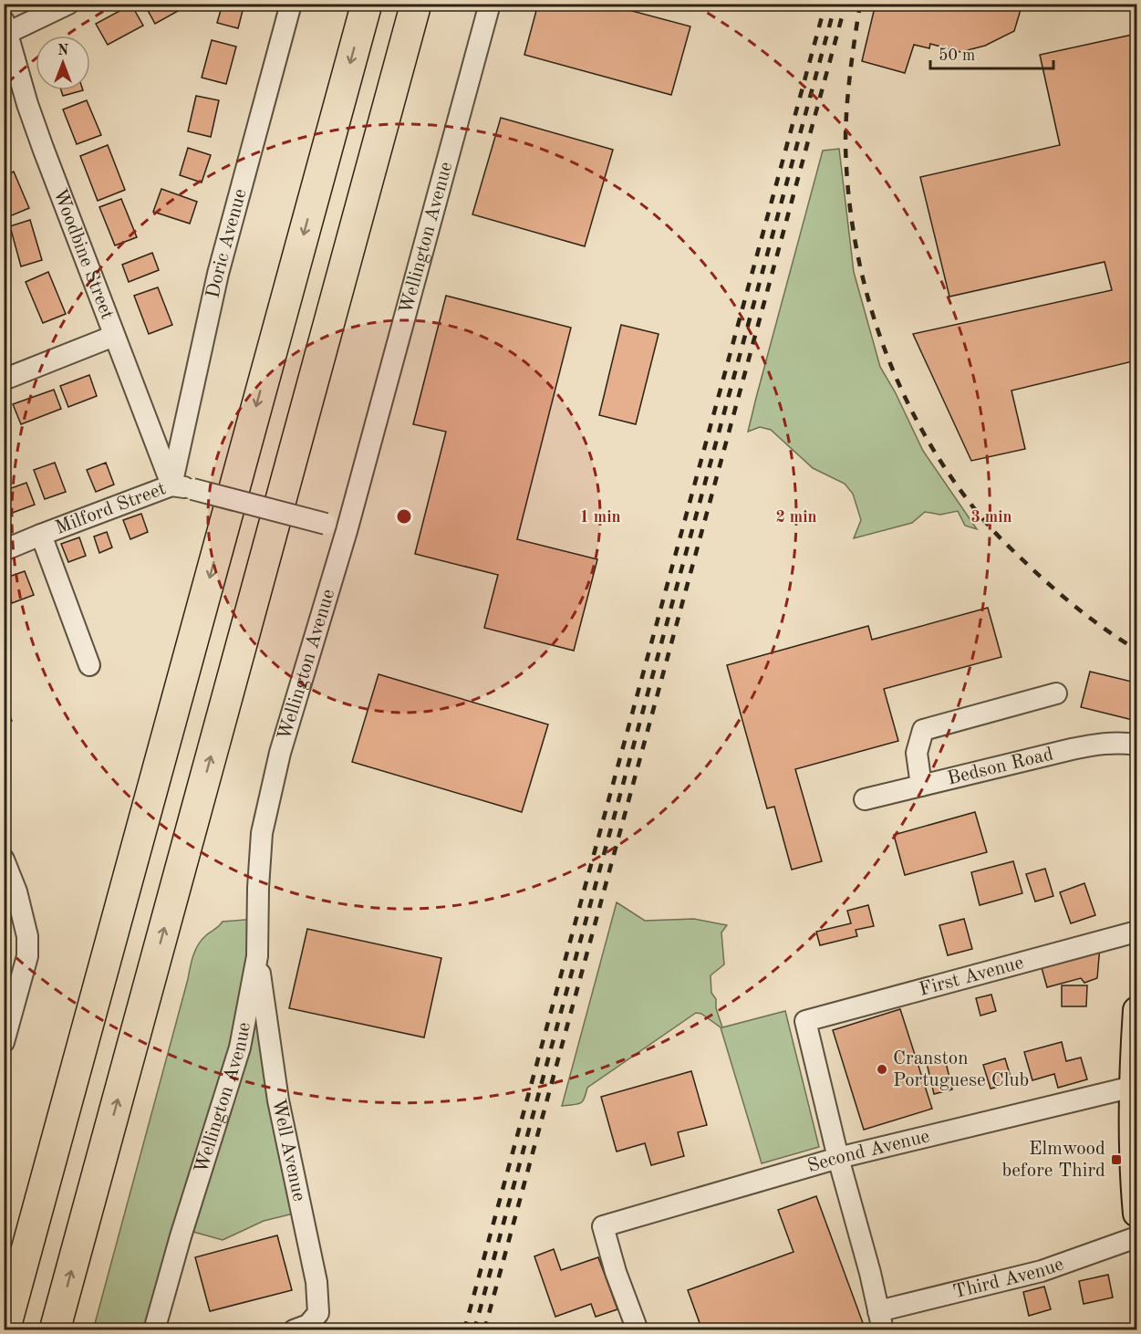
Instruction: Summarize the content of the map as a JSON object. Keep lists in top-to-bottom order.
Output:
{
  "streets": {
    "street": [
      "Wellington Avenue",
      "Doric Avenue",
      "Woodbine Street",
      "Milford Street",
      "Bedson Road",
      "First Avenue",
      "Well Avenue",
      "Second Avenue",
      "Third Avenue"
    ]
  },
  "crossings": [
    ["Wellington Avenue", "Milford Street"],
    ["Wellington Avenue", "Well Avenue"],
    ["Doric Avenue", "Woodbine Street"],
    ["Doric Avenue", "Milford Street"],
    ["Woodbine Street", "Milford Street"],
    ["First Avenue", "Second Avenue"]
  ],
  "places": {
    "other": ["Cranston Portuguese Club"],
    "transit": ["Elmwood before Third"]
  },
  "scale_bar": "50 m",
  "north": "top",
  "rings": ["1 min", "2 min", "3 min"]
}
